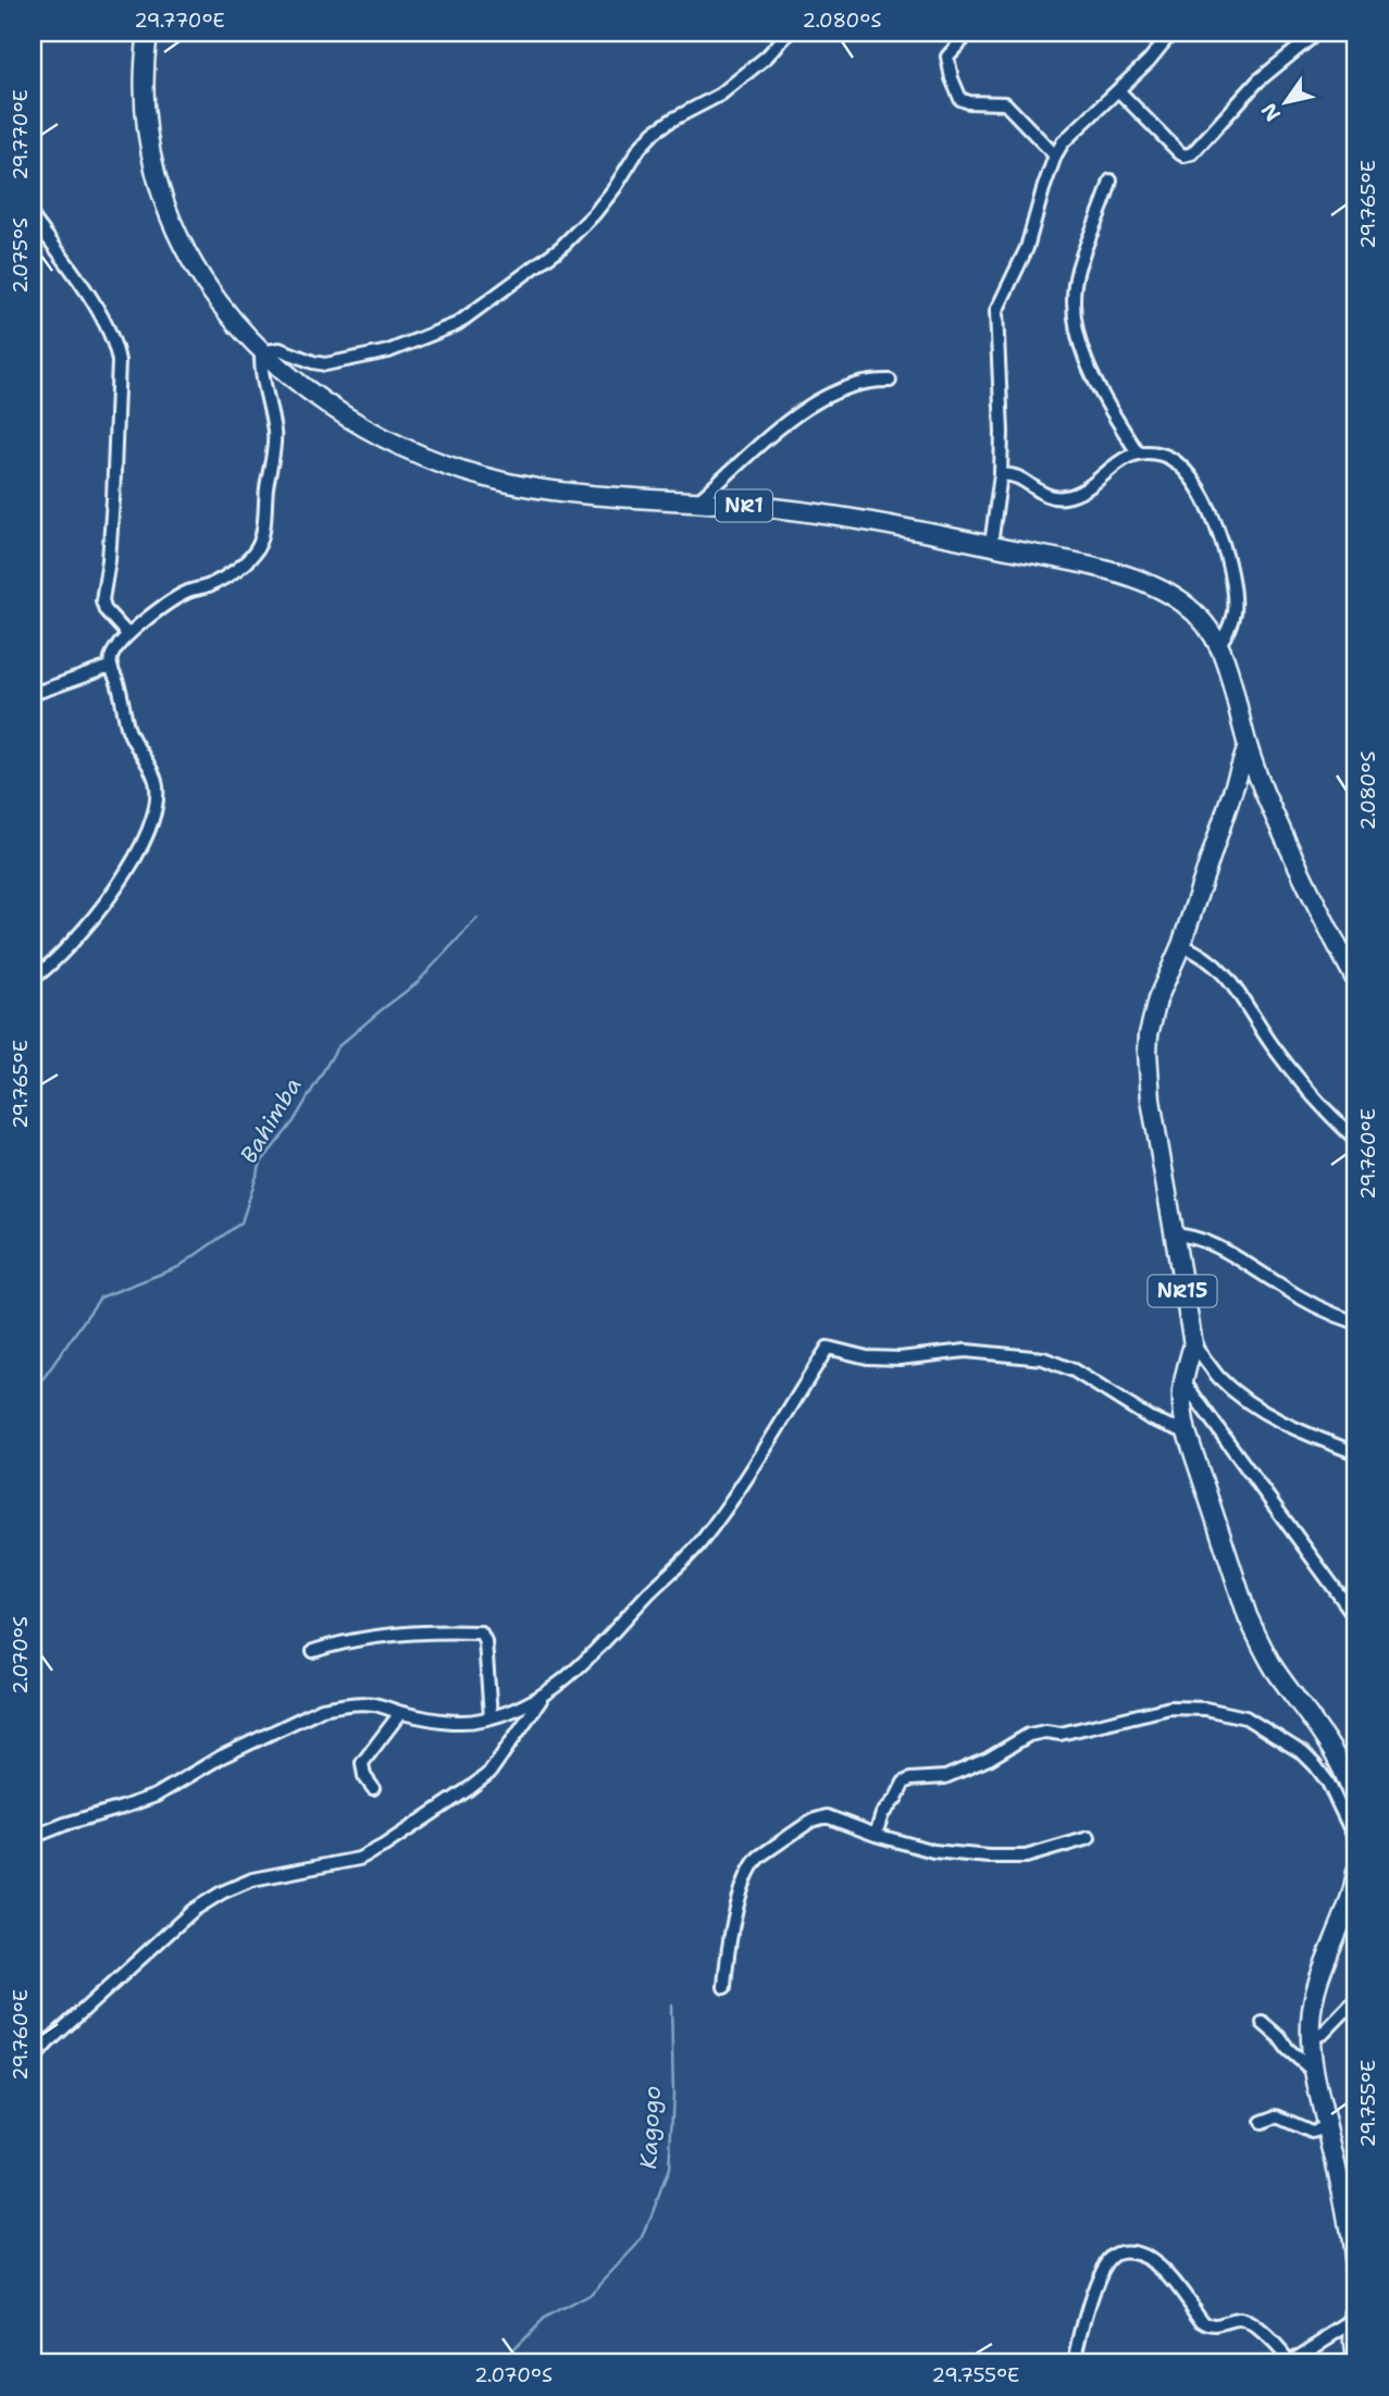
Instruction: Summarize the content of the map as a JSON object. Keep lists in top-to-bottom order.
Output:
{
  "streets": {
    "highway": ["NR1", "NR15"]
  },
  "crossings": [
    ["NR1", "NR15"]
  ],
  "water": ["Bahimba", "Kagogo"],
  "north": "bottom left",
  "coordinates": [
    "29.770°E",
    "2.080°S",
    "29.765°E",
    "2.075°S",
    "29.760°E",
    "2.070°S",
    "29.755°E"
  ]
}
